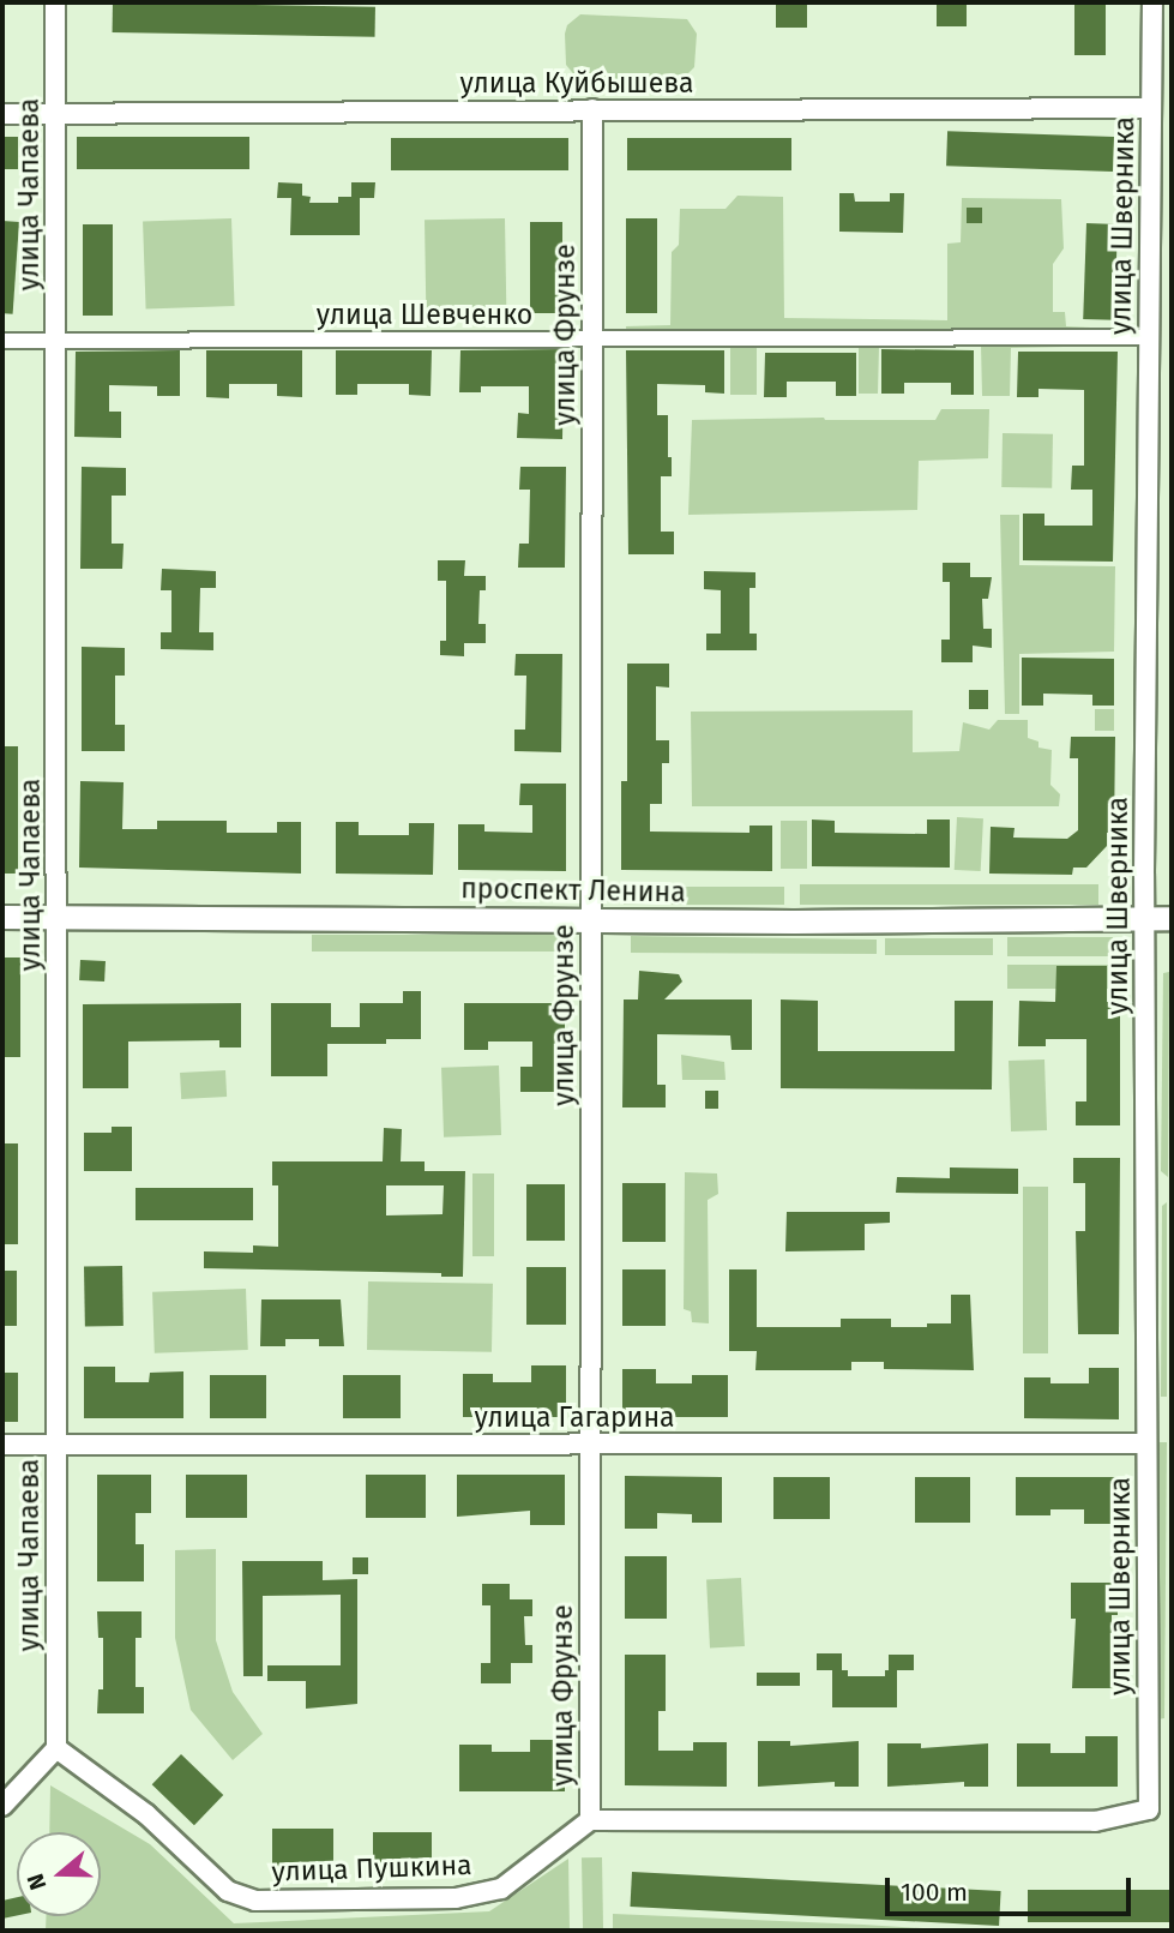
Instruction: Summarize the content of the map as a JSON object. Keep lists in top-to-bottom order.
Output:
{
  "streets": {
    "street": [
      "улица Куйбышева",
      "улица Чапаева",
      "улица Шверника",
      "улица Шевченко",
      "улица Фрунзе",
      "проспект Ленина",
      "улица Гагарина",
      "улица Пушкина"
    ]
  },
  "crossings": [
    ["улица Куйбышева", "улица Чапаева"],
    ["улица Куйбышева", "улица Шверника"],
    ["улица Куйбышева", "улица Фрунзе"],
    ["улица Чапаева", "улица Шевченко"],
    ["улица Чапаева", "проспект Ленина"],
    ["улица Чапаева", "улица Гагарина"],
    ["улица Чапаева", "улица Пушкина"],
    ["улица Шверника", "улица Шевченко"],
    ["улица Шверника", "улица Фрунзе"],
    ["улица Шверника", "проспект Ленина"],
    ["улица Шверника", "улица Гагарина"],
    ["улица Шверника", "улица Пушкина"],
    ["улица Шевченко", "улица Фрунзе"],
    ["улица Фрунзе", "проспект Ленина"],
    ["улица Фрунзе", "улица Гагарина"],
    ["улица Фрунзе", "улица Пушкина"]
  ],
  "scale_bar": "100 m",
  "north": "left"
}
